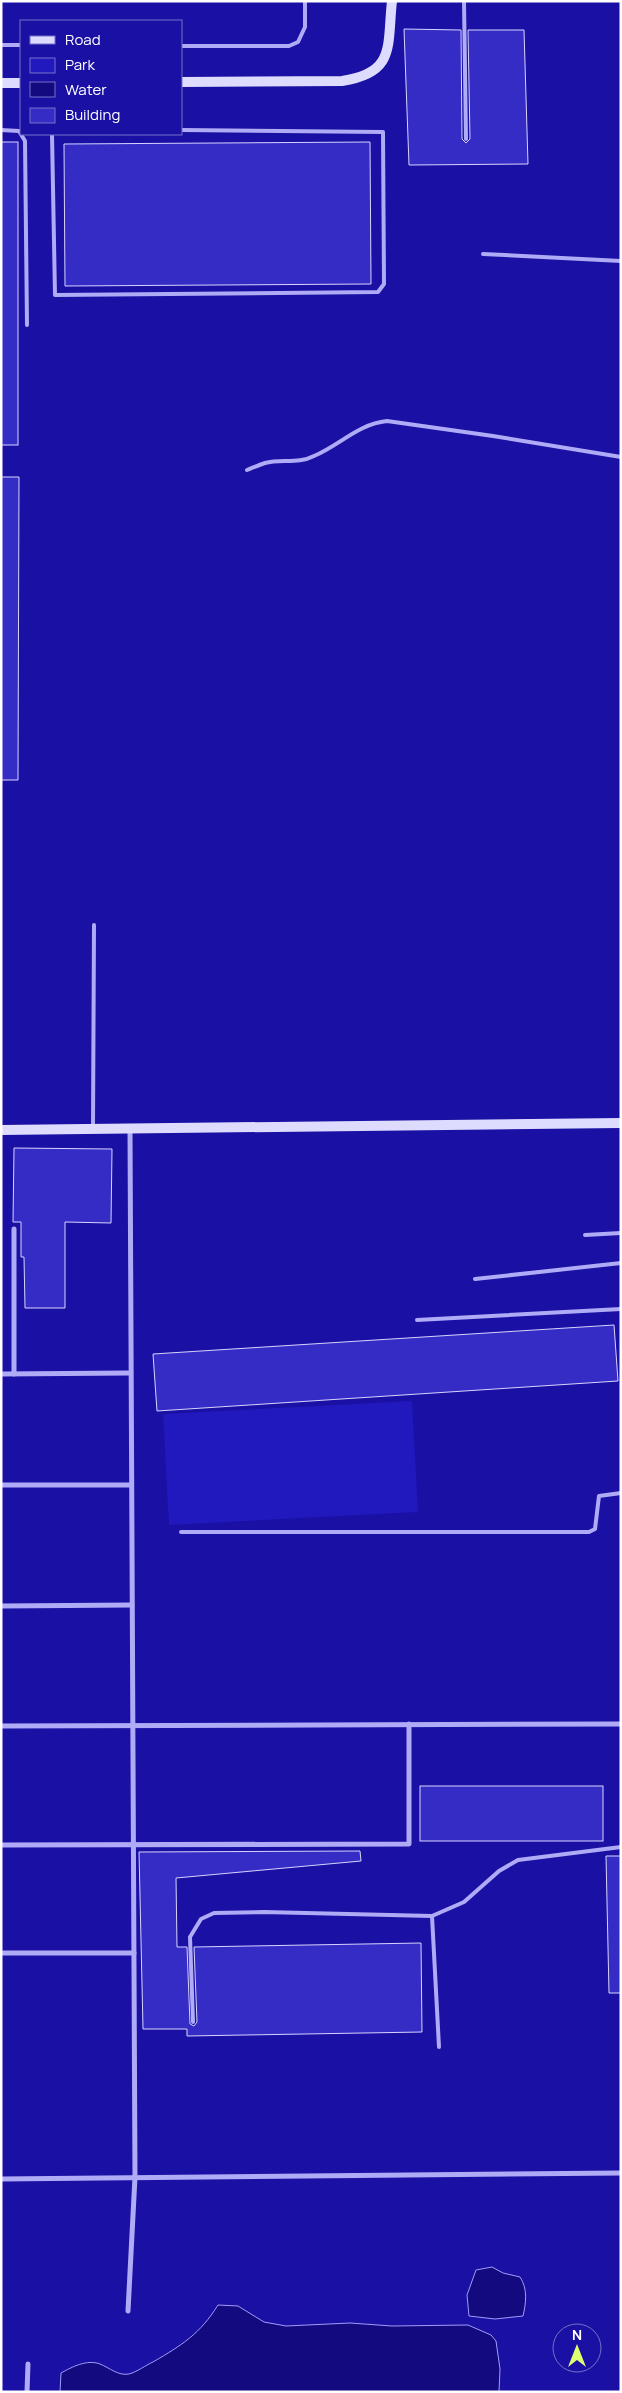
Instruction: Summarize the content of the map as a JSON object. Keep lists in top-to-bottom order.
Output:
{
  "legend": [
    "Road",
    "Park",
    "Water",
    "Building"
  ],
  "north": "top"
}
